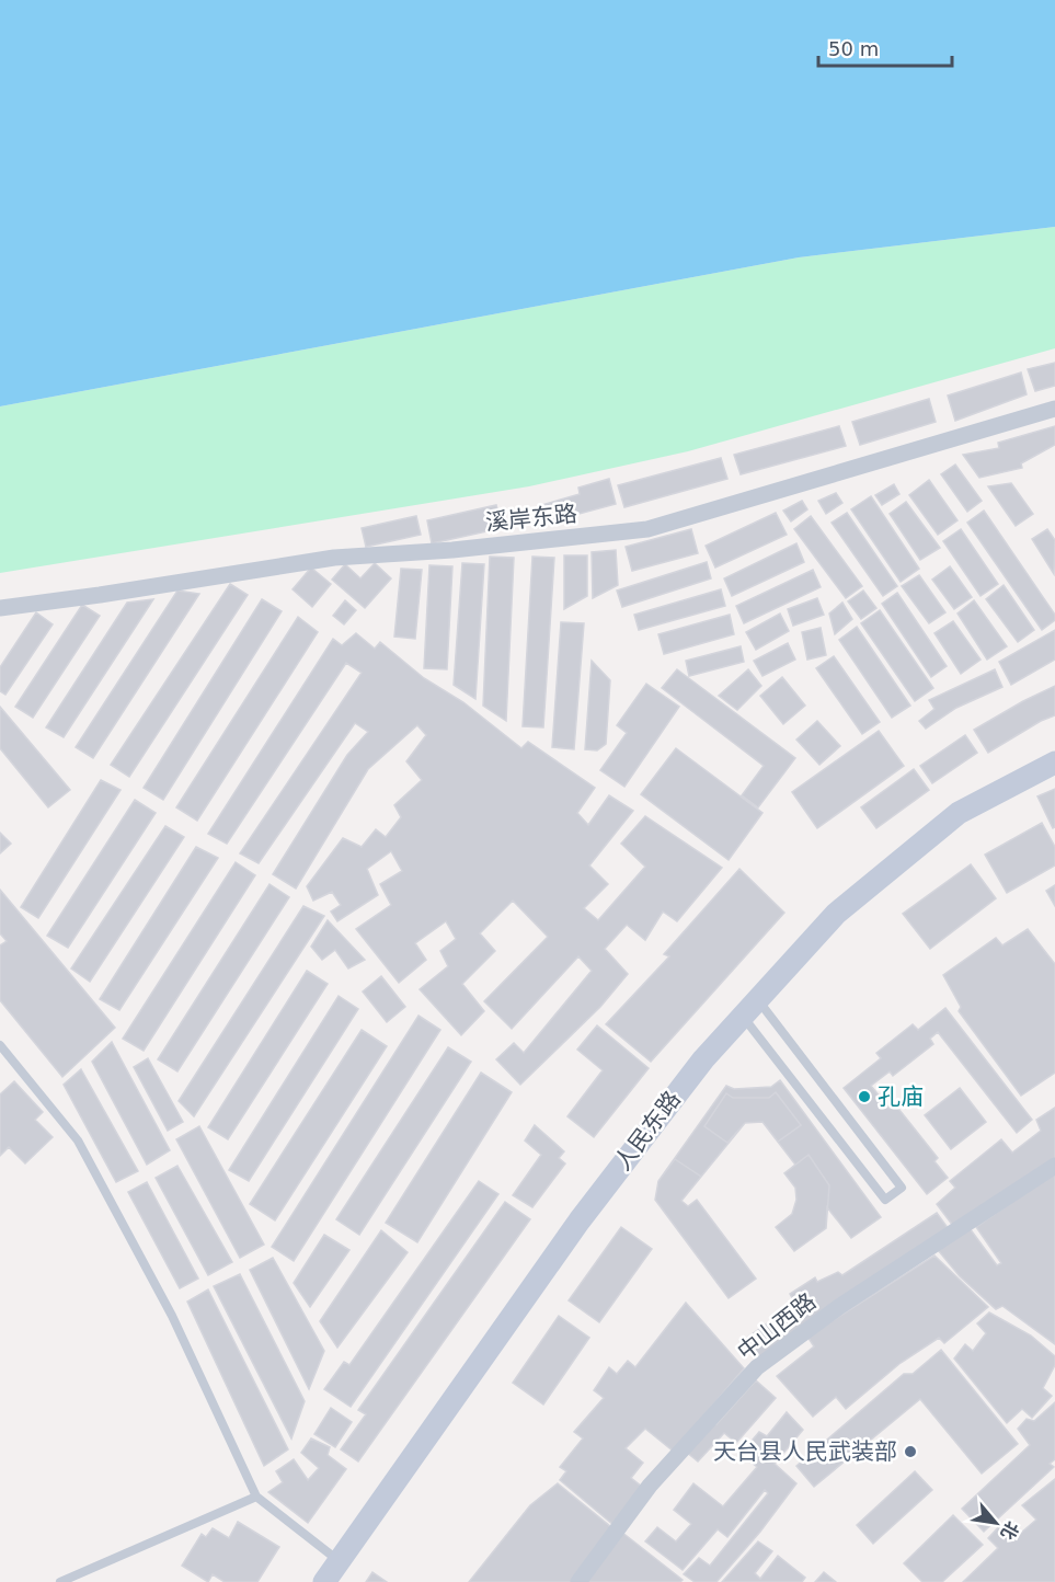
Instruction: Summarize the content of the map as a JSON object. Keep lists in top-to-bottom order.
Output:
{
  "streets": {
    "main road": ["人民东路"],
    "street": ["溪岸东路", "中山西路"]
  },
  "places": ["孔庙", "天台县人民武装部"],
  "scale_bar": "50 m",
  "north": "bottom right"
}
